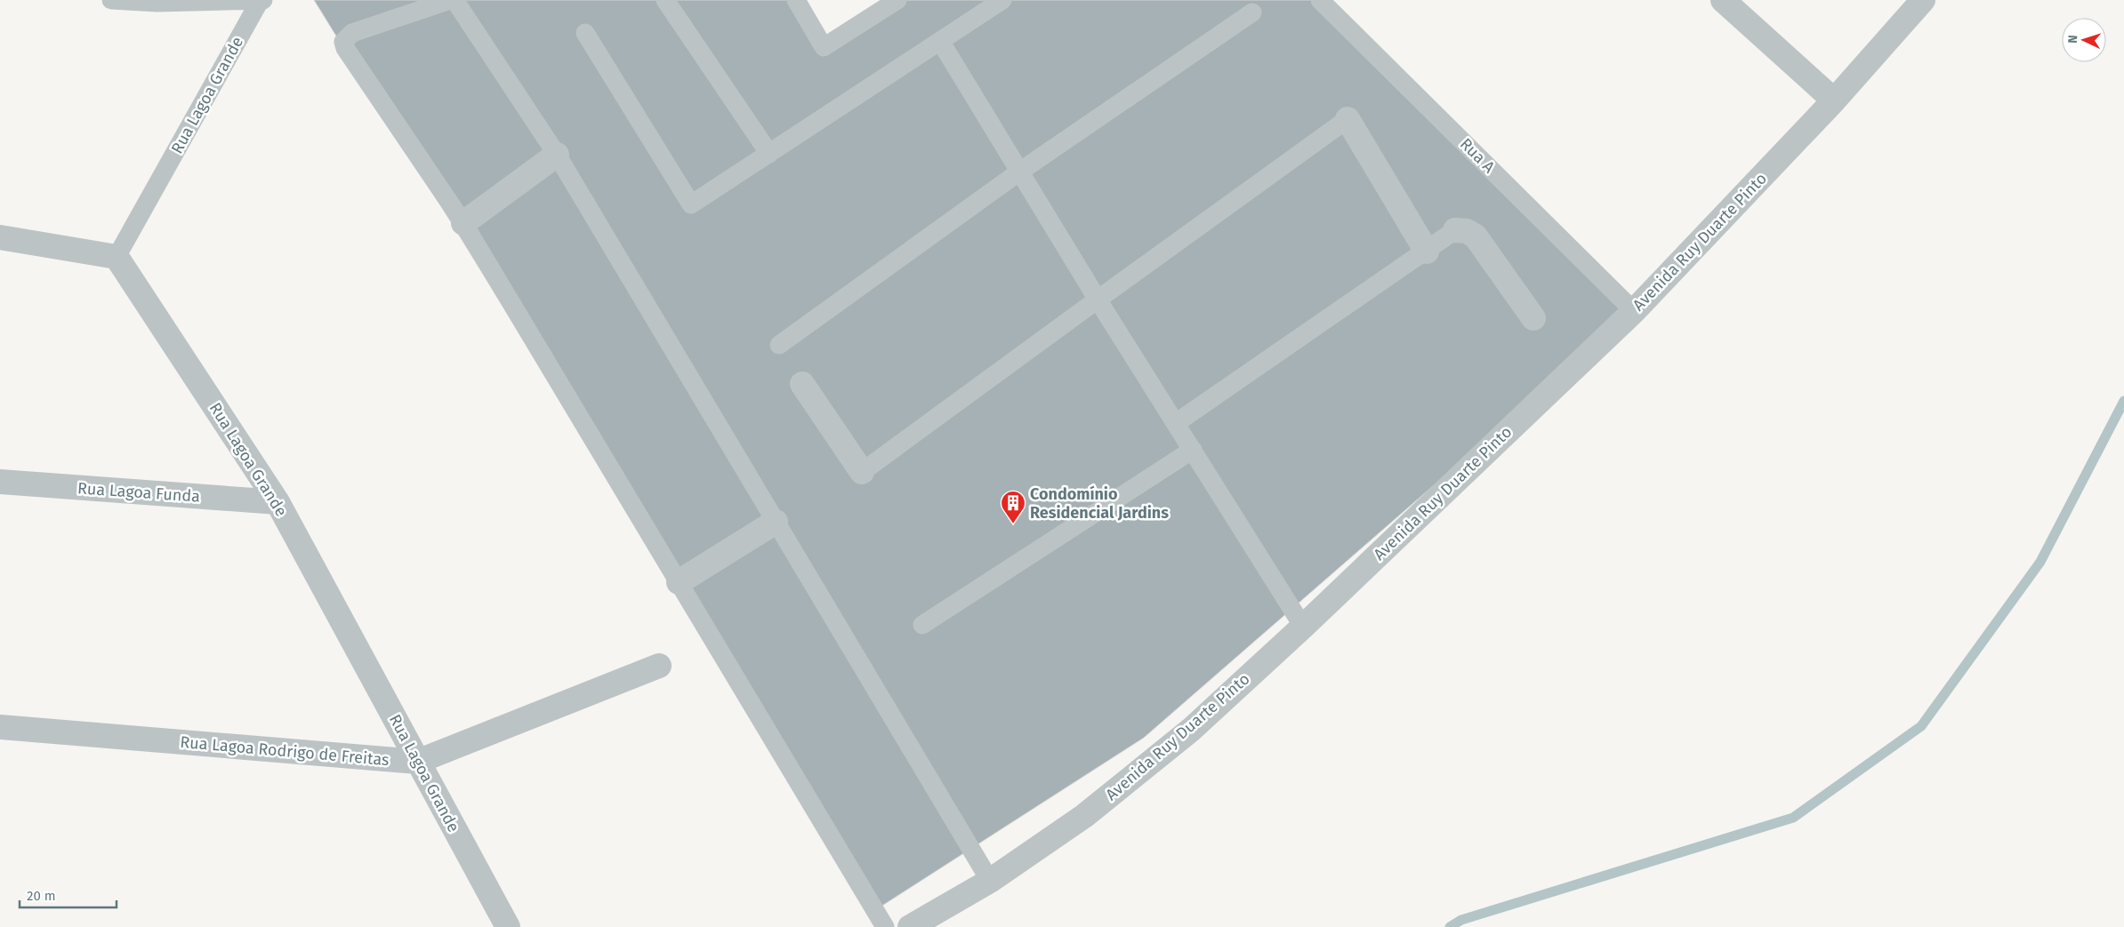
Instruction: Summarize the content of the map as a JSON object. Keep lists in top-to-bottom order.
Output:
{
  "streets": {
    "street": [
      "Rua Lagoa Grande",
      "Avenida Ruy Duarte Pinto",
      "Rua Lagoa Funda",
      "Rua Lagoa Rodrigo de Freitas"
    ],
    "lane": ["Rua A"]
  },
  "crossings": [
    ["Rua Lagoa Grande", "Rua Lagoa Funda"],
    ["Rua Lagoa Grande", "Rua Lagoa Rodrigo de Freitas"],
    ["Rua A", "Avenida Ruy Duarte Pinto"]
  ],
  "places": {
    "building": ["Condomínio Residencial Jardins"]
  },
  "scale_bar": "20 m",
  "north": "left"
}
